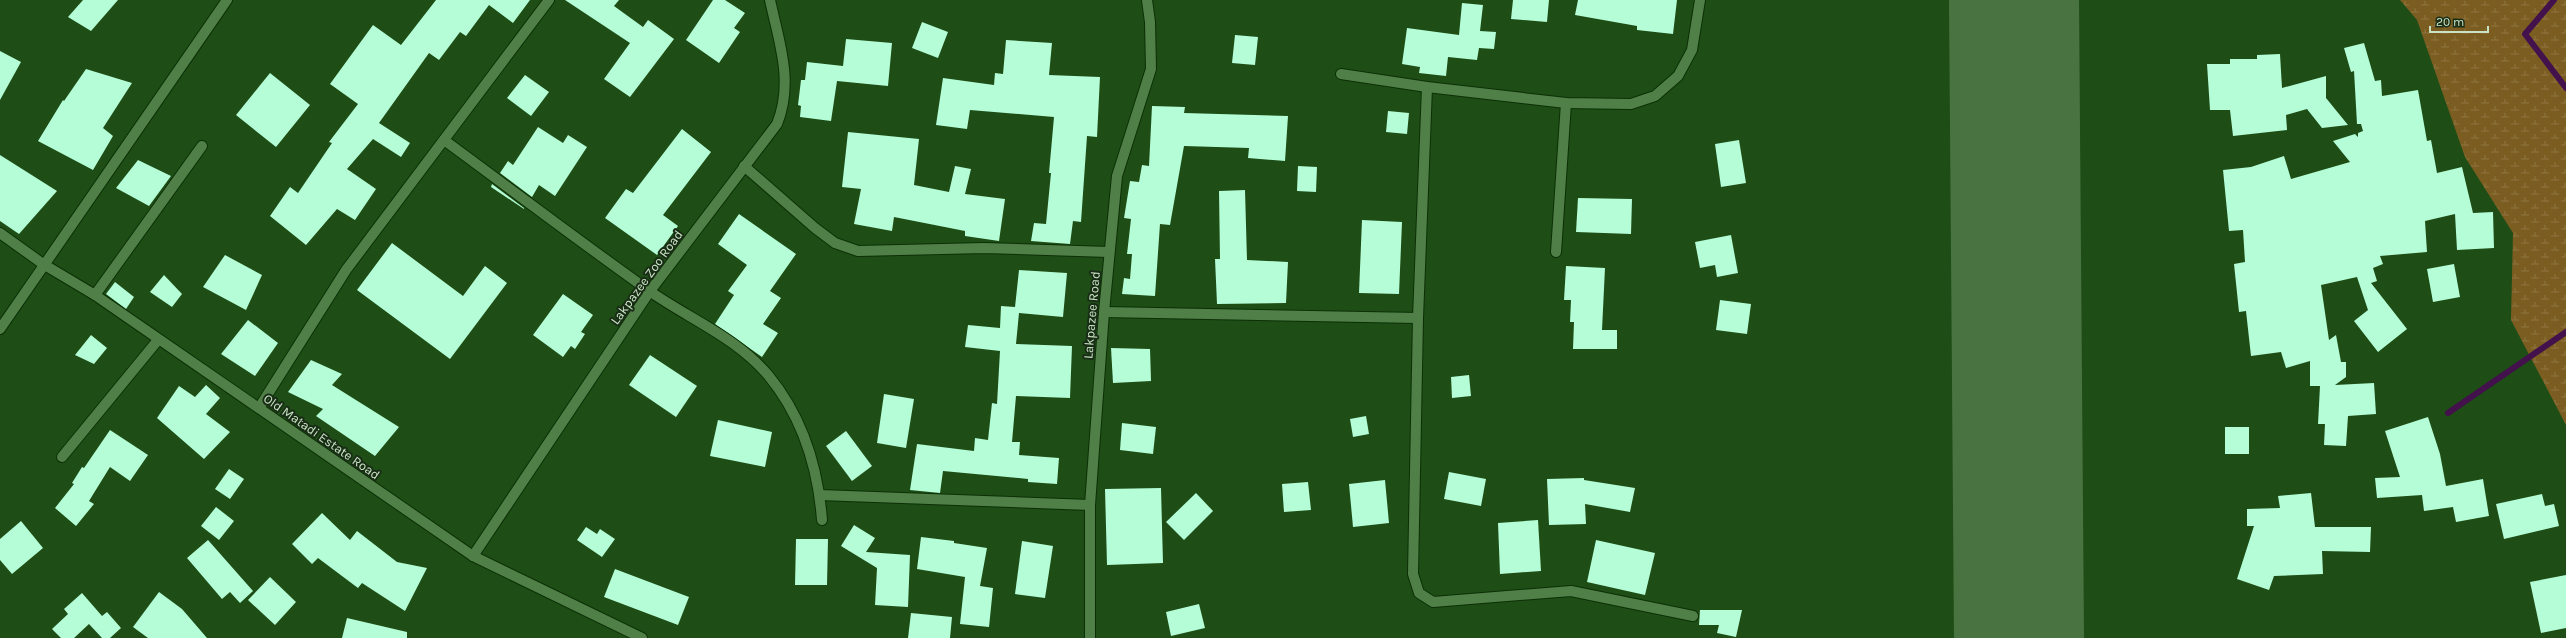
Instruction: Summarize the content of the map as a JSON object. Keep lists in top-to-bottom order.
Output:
{
  "streets": {
    "street": ["Lakpazee Zoo Road", "Lakpazee Road", "Old Matadi Estate Road"]
  },
  "crossings": [
    ["Lakpazee Zoo Road", "Old Matadi Estate Road"]
  ],
  "scale_bar": "20 m"
}
